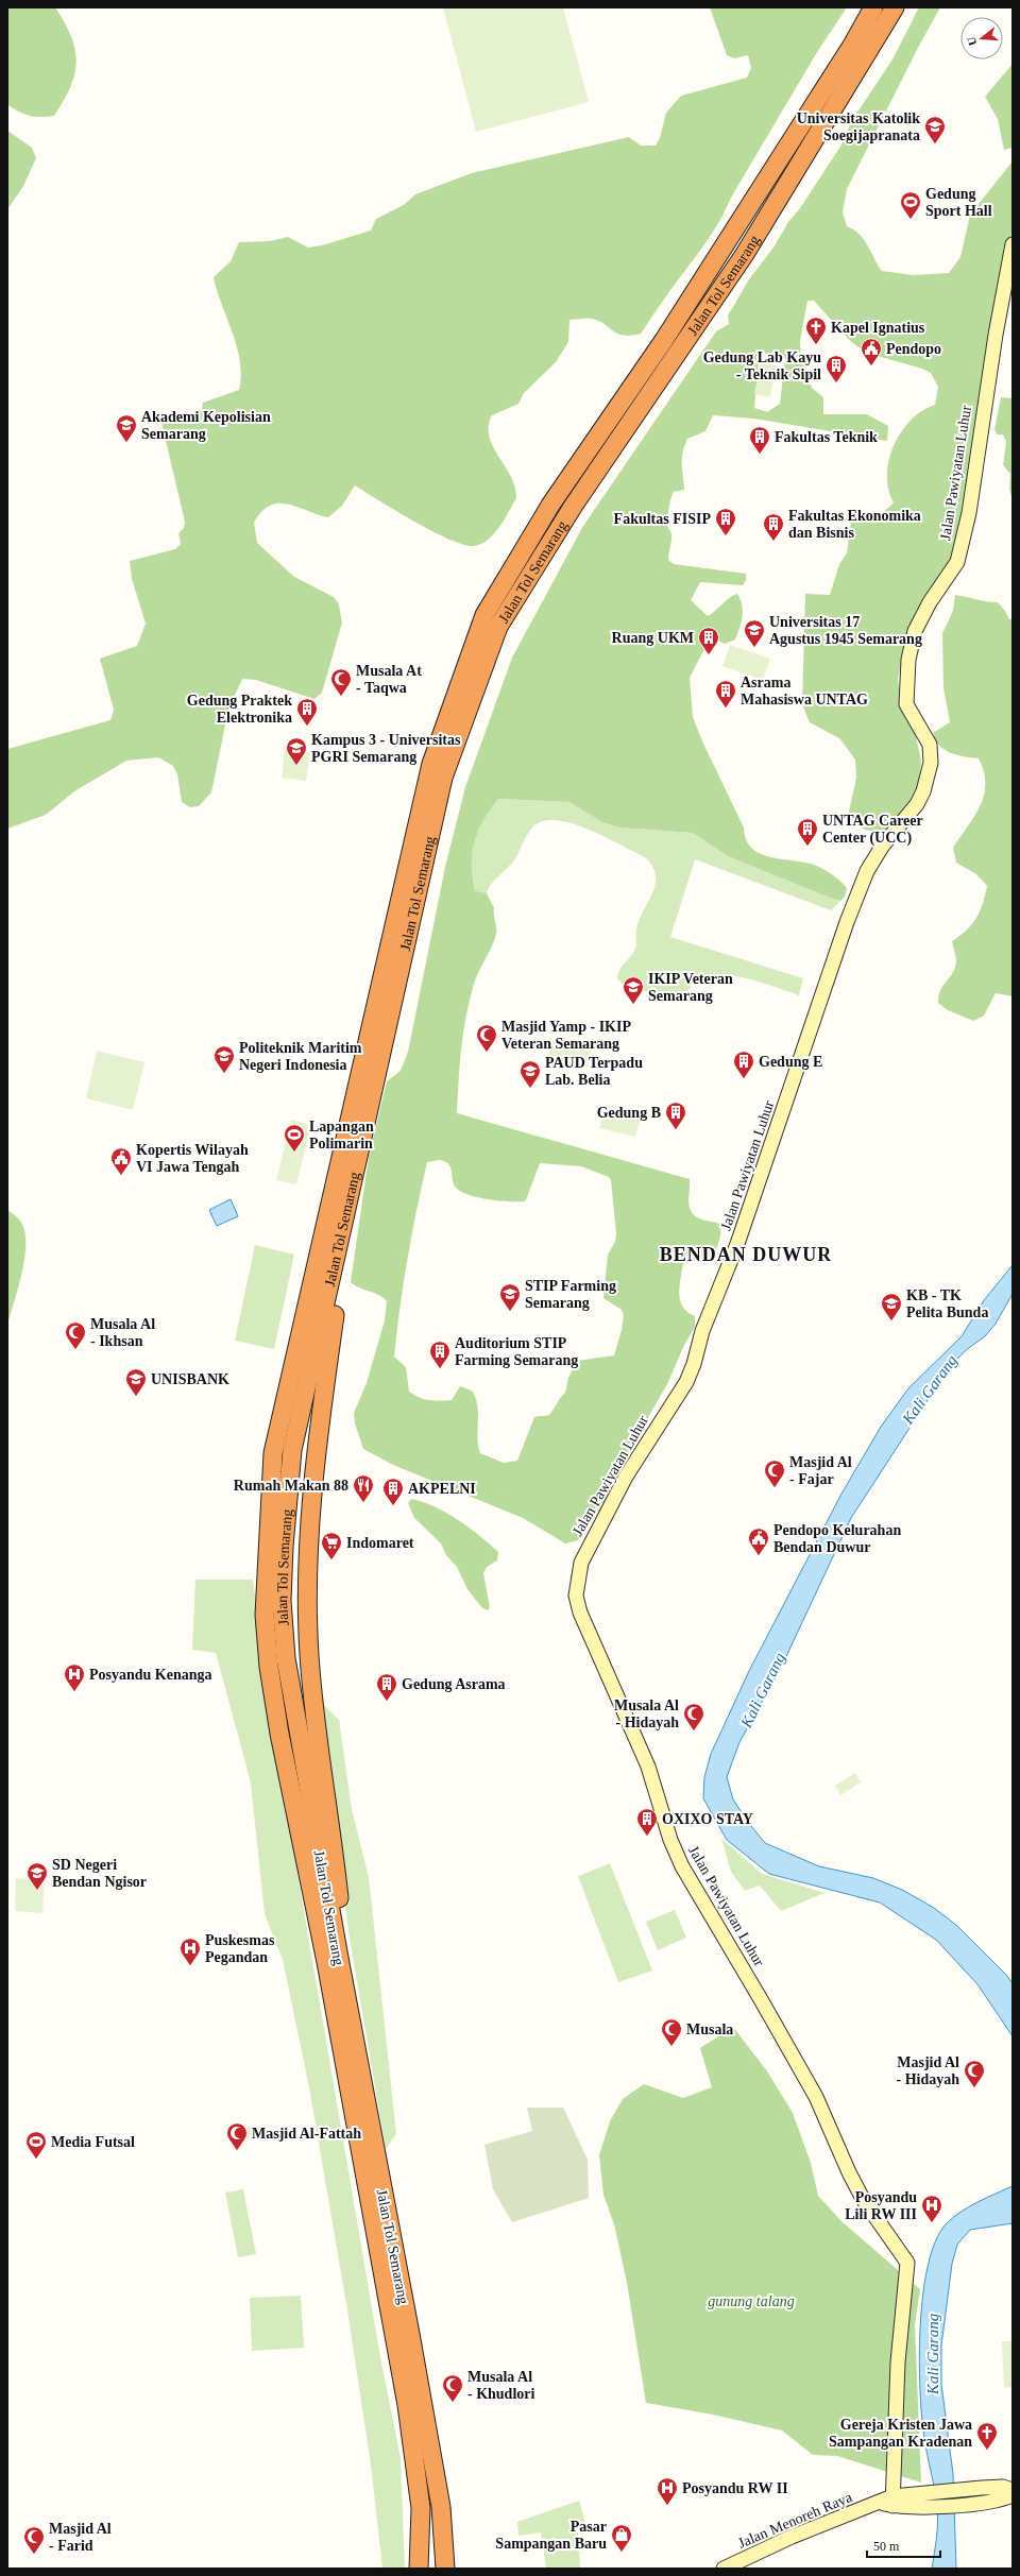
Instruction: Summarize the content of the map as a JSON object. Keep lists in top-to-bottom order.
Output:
{
  "streets": {
    "highway": ["Jalan Tol Semarang"],
    "main road": ["Jalan Pawiyatan Luhur", "Jalan Menoreh Raya"]
  },
  "crossings": [
    ["Jalan Pawiyatan Luhur", "Jalan Menoreh Raya"]
  ],
  "districts": ["BENDAN DUWUR"],
  "water": ["Kali Garang"],
  "parks": ["gunung talang"],
  "places": {
    "school or university": [
      "Universitas Katolik Soegijapranata",
      "Akademi Kepolisian Semarang",
      "Universitas 17 Agustus 1945 Semarang",
      "Kampus 3 - Universitas PGRI Semarang",
      "IKIP Veteran Semarang",
      "Politeknik Maritim Negeri Indonesia",
      "PAUD Terpadu Lab. Belia",
      "STIP Farming Semarang",
      "KB - TK Pelita Bunda",
      "UNISBANK",
      "SD Negeri Bendan Ngisor"
    ],
    "sports": ["Gedung Sport Hall", "Lapangan Polimarin", "Media Futsal"],
    "church": ["Kapel Ignatius", "Gereja Kristen Jawa Sampangan Kradenan"],
    "public building": ["Pendopo", "Kopertis Wilayah VI Jawa Tengah", "Pendopo Kelurahan Bendan Duwur"],
    "building": [
      "Gedung Lab Kayu - Teknik Sipil",
      "Fakultas Teknik",
      "Fakultas FISIP",
      "Fakultas Ekonomika dan Bisnis",
      "Ruang UKM",
      "Asrama Mahasiswa UNTAG",
      "Gedung Praktek Elektronika",
      "UNTAG Career Center (UCC)",
      "Gedung E",
      "Gedung B",
      "Auditorium STIP Farming Semarang",
      "AKPELNI",
      "Gedung Asrama",
      "OXIXO STAY"
    ],
    "mosque": [
      "Musala At - Taqwa",
      "Masjid Yamp - IKIP Veteran Semarang",
      "Musala Al - Ikhsan",
      "Masjid Al - Fajar",
      "Musala Al - Hidayah",
      "Musala",
      "Masjid Al - Hidayah",
      "Masjid Al-Fattah",
      "Musala Al - Khudlori",
      "Masjid Al - Farid"
    ],
    "restaurant": ["Rumah Makan 88"],
    "supermarket": ["Indomaret"],
    "hospital": [
      "Posyandu Kenanga",
      "Puskesmas Pegandan",
      "Posyandu Lili RW III",
      "Posyandu RW II"
    ],
    "shop": ["Pasar Sampangan Baru"]
  },
  "scale_bar": "50 m",
  "north": "left"
}
